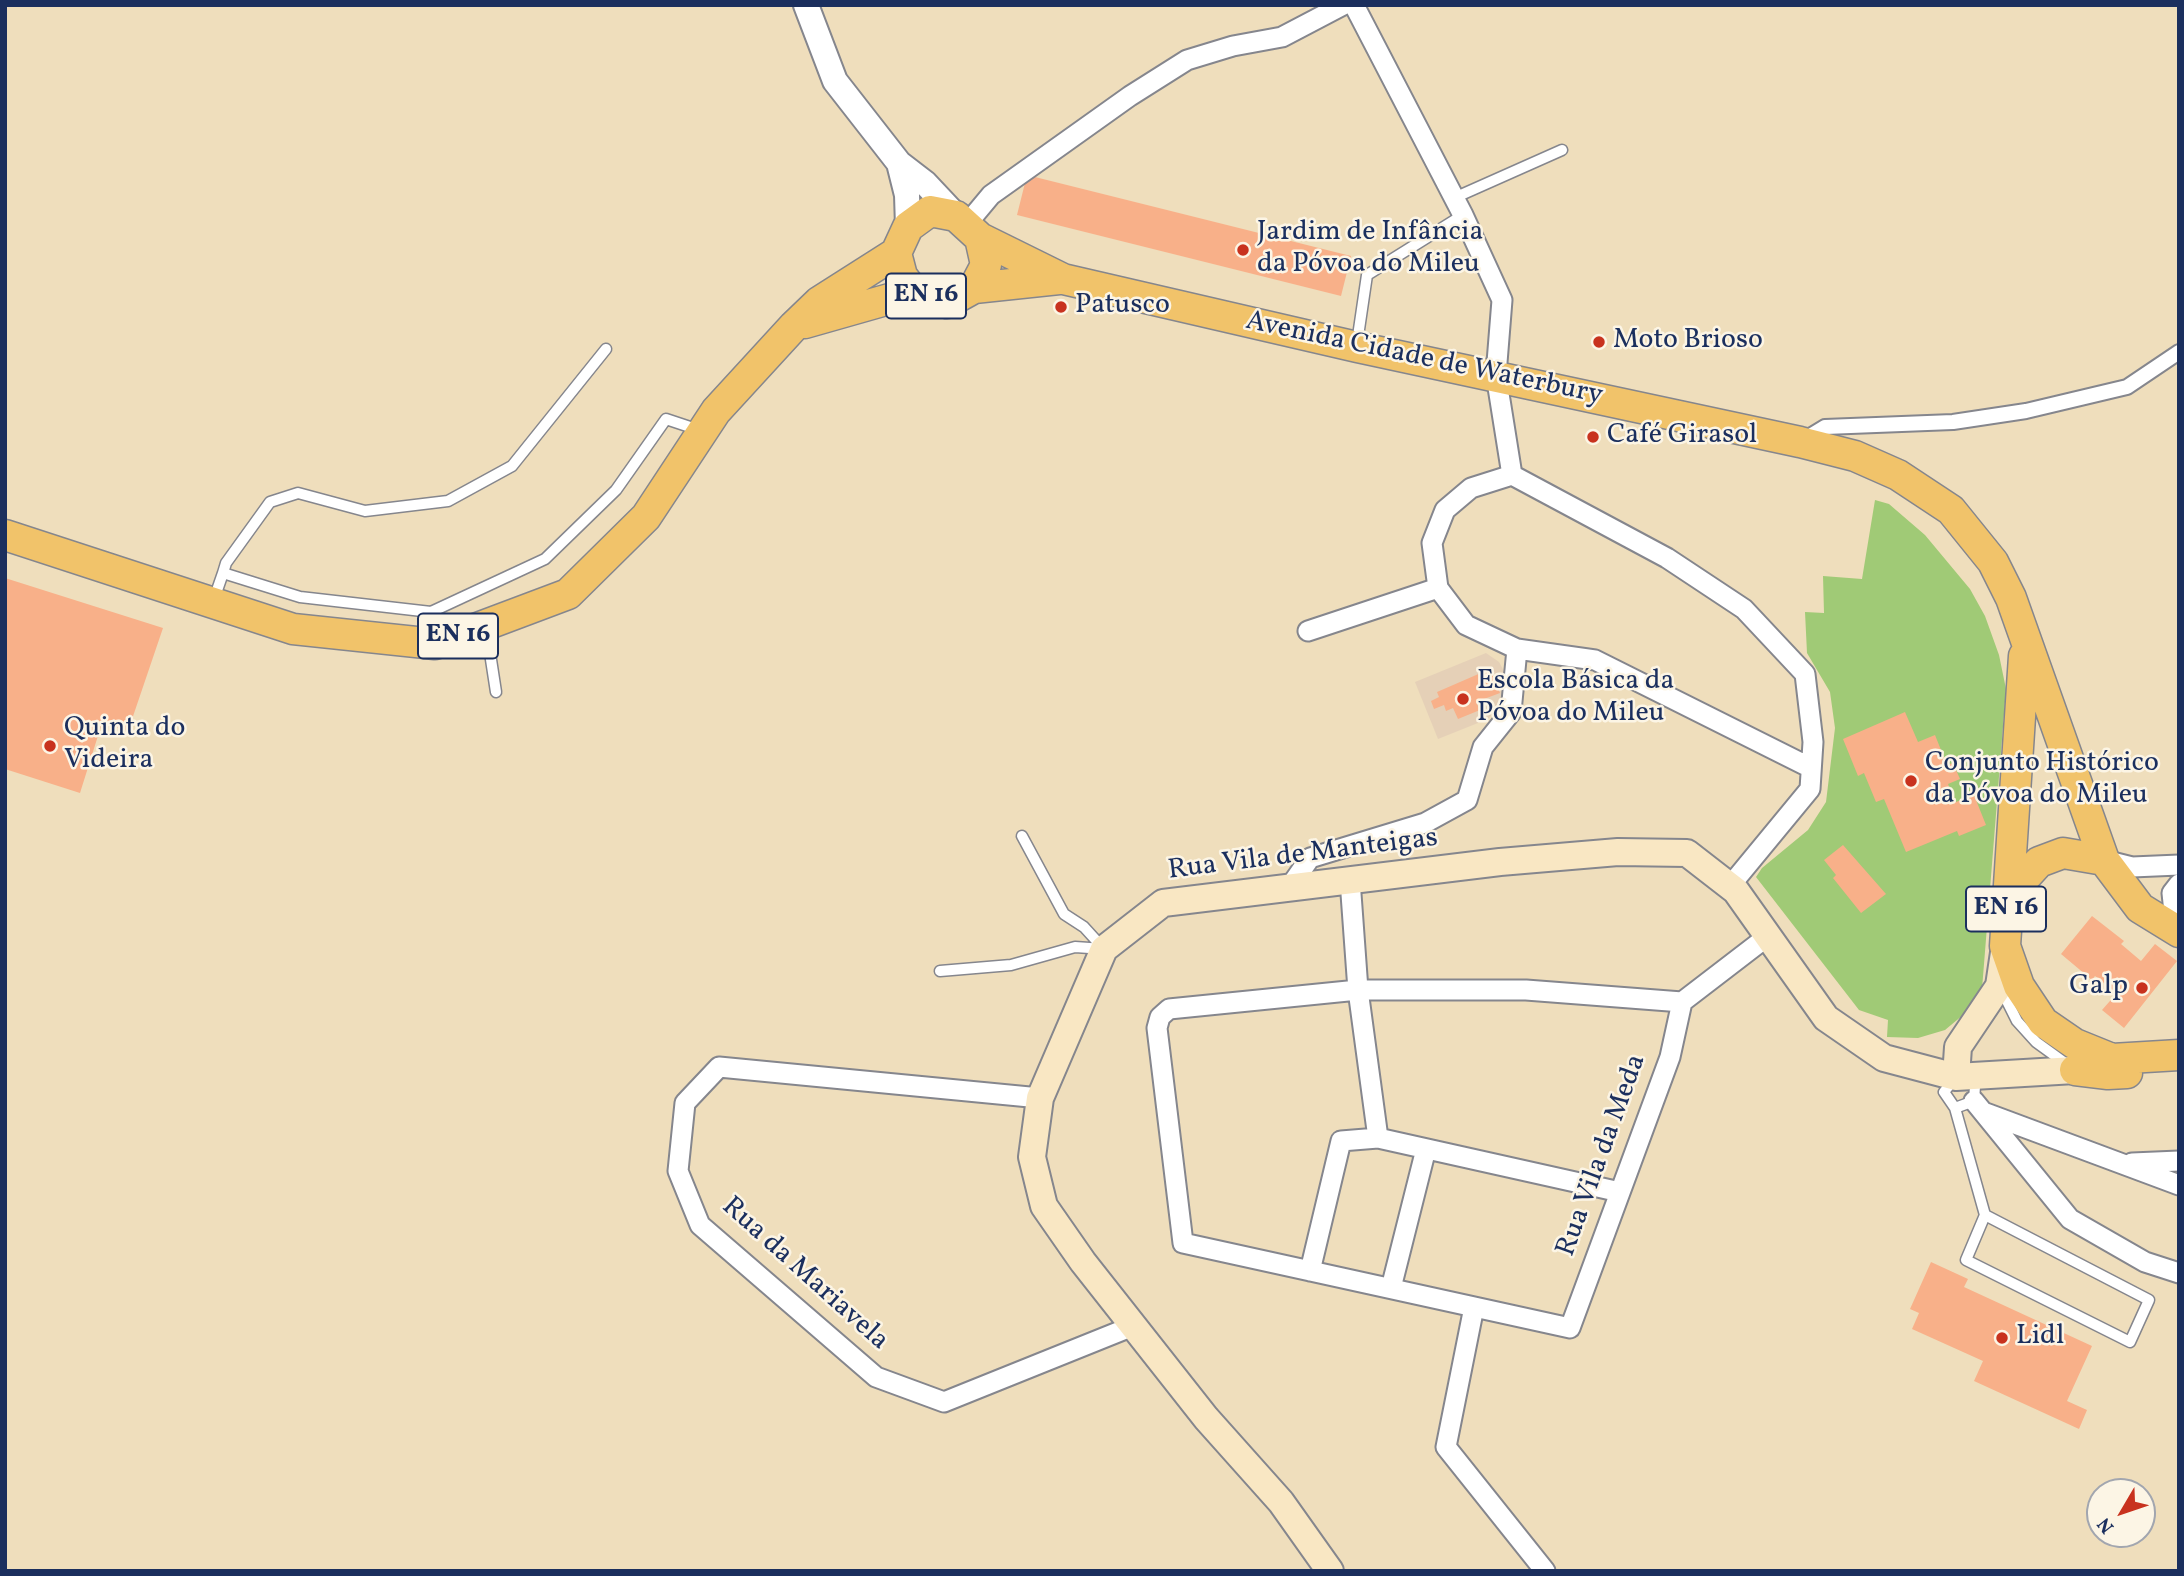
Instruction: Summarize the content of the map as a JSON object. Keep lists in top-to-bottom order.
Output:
{
  "streets": {
    "main road": ["EN 16", "Avenida Cidade de Waterbury", "Rua Vila de Manteigas"],
    "street": ["Rua Vila da Meda", "Rua da Mariavela"]
  },
  "crossings": [
    ["EN 16", "Avenida Cidade de Waterbury"],
    ["EN 16", "Rua Vila de Manteigas"],
    ["Rua Vila de Manteigas", "Rua da Mariavela"]
  ],
  "places": [
    "Jardim de Infância da Póvoa do Mileu",
    "Patusco",
    "Moto Brioso",
    "Café Girasol",
    "Escola Básica da Póvoa do Mileu",
    "Quinta do Videira",
    "Conjunto Histórico da Póvoa do Mileu",
    "Galp",
    "Lidl"
  ],
  "north": "bottom left"
}
